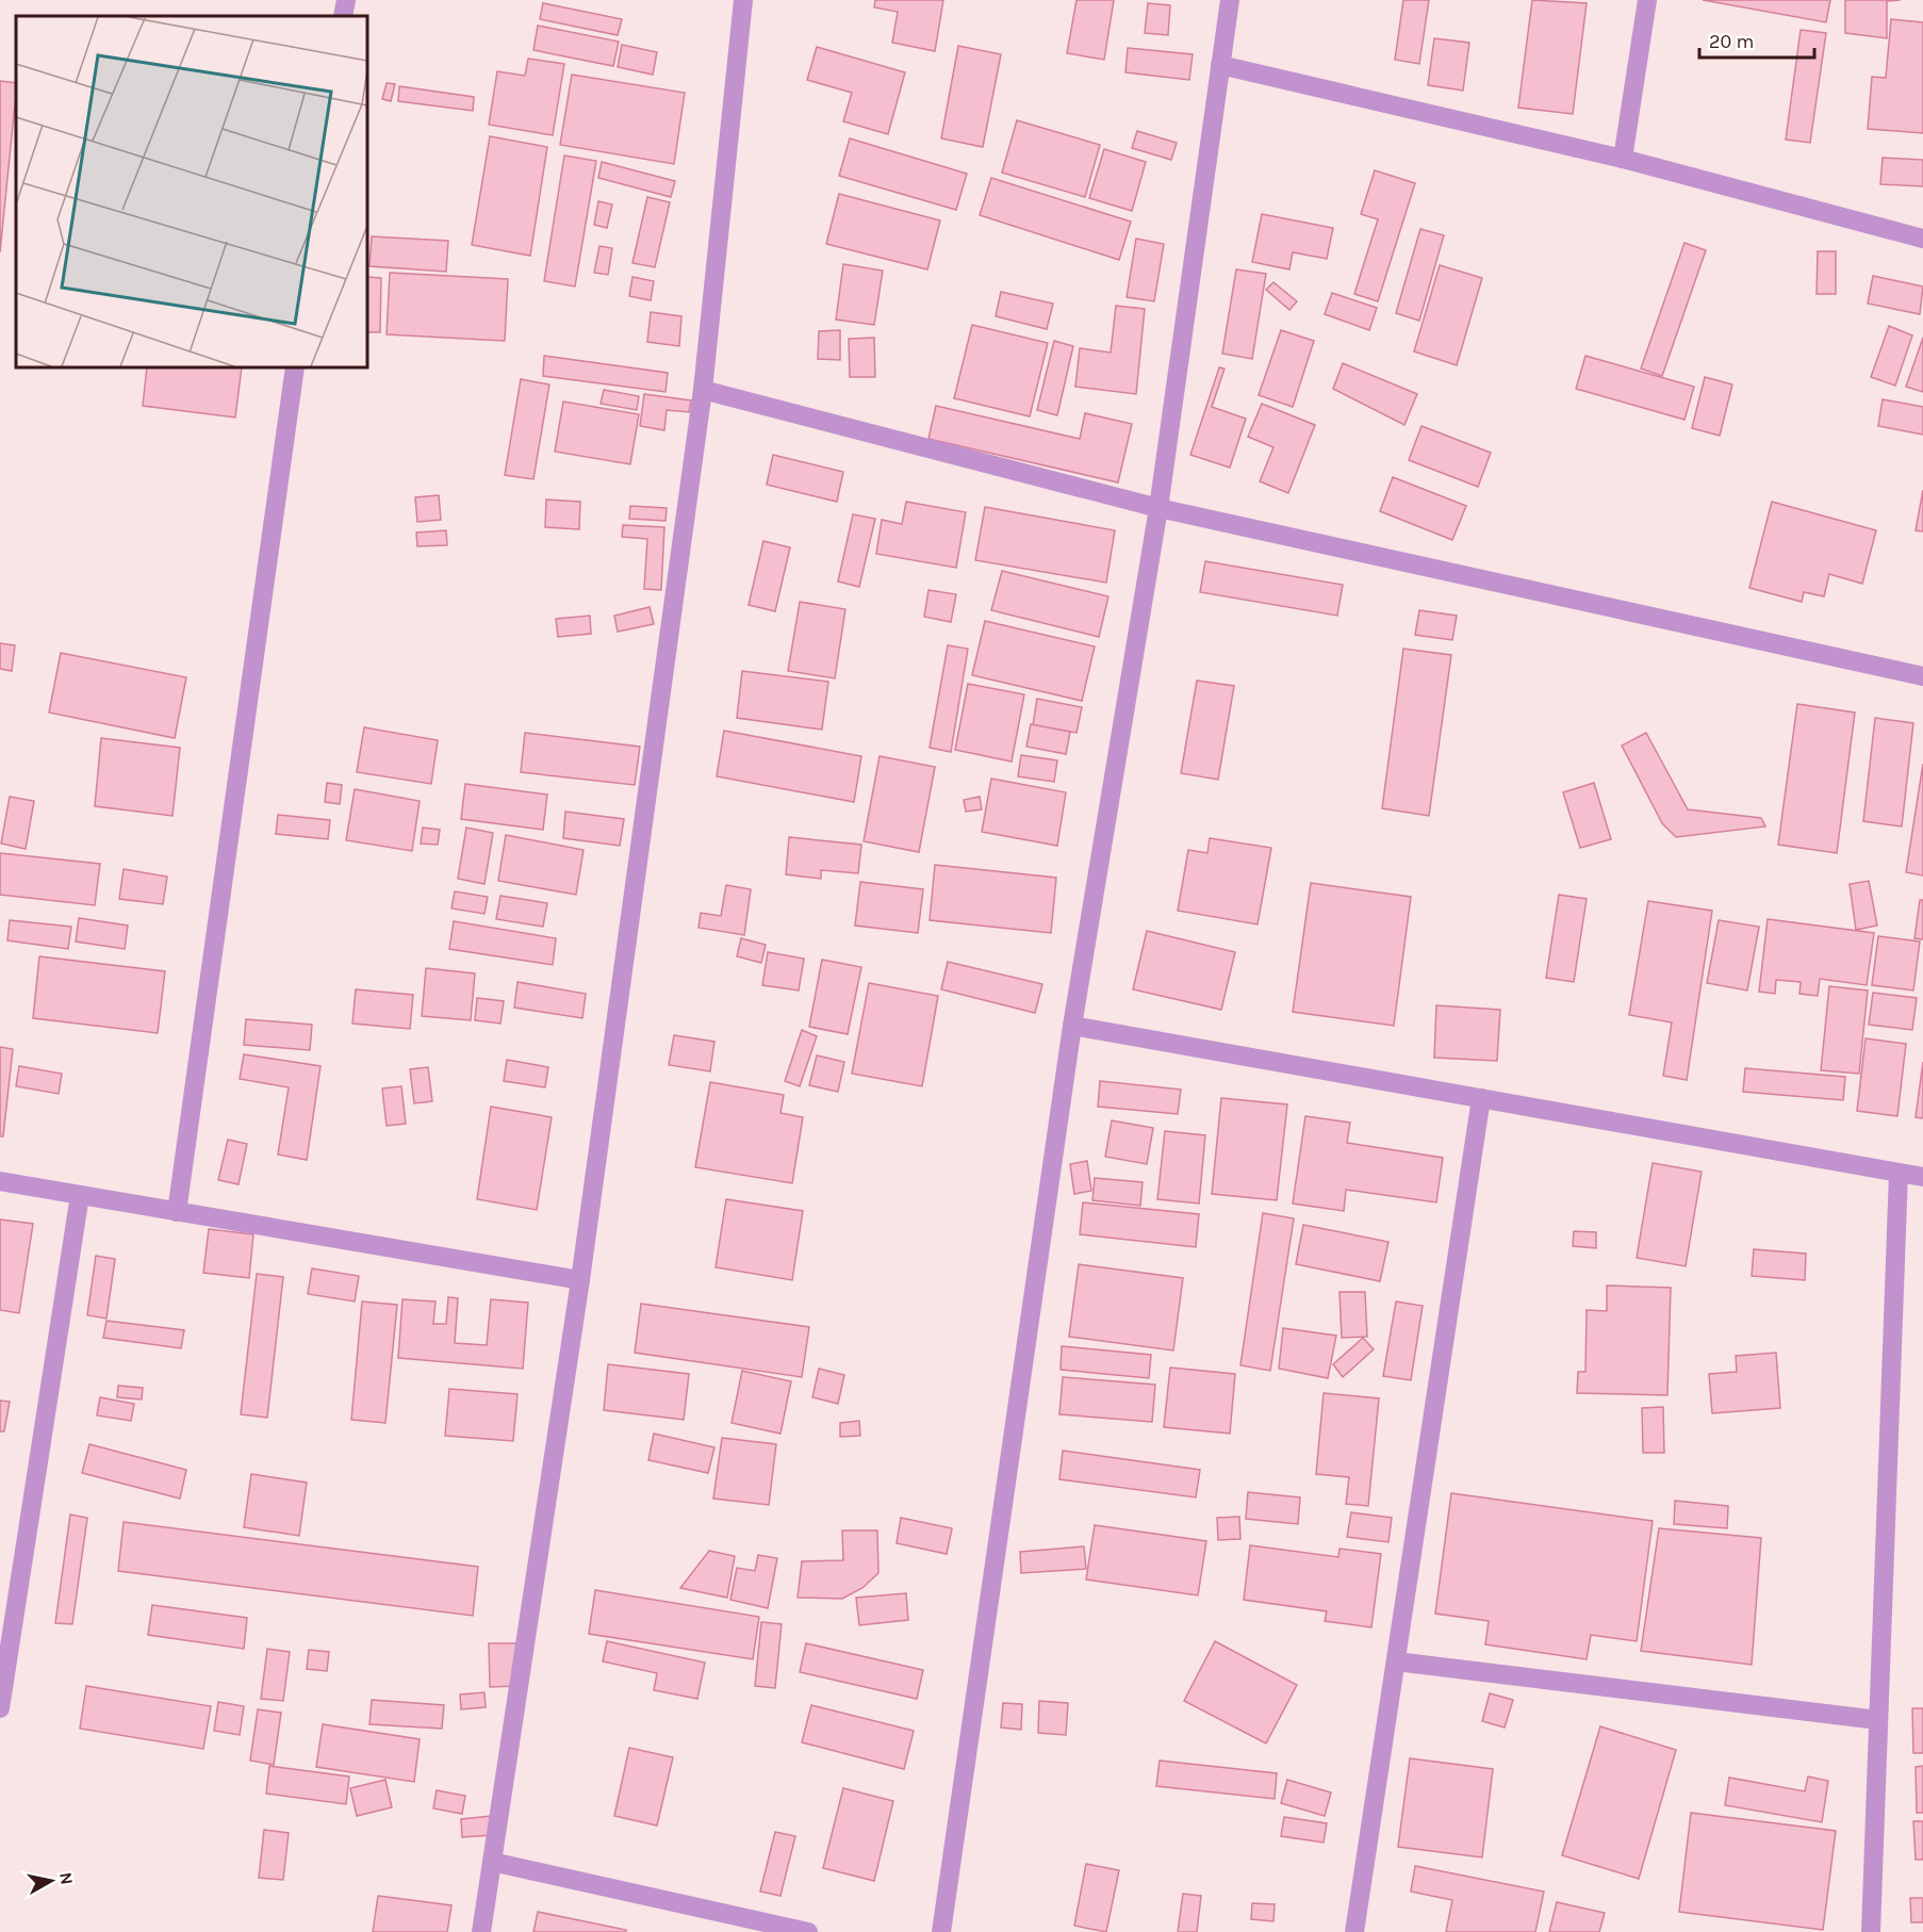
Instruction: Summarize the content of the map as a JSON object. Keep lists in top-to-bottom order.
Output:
{
  "scale_bar": "20 m",
  "north": "right"
}
